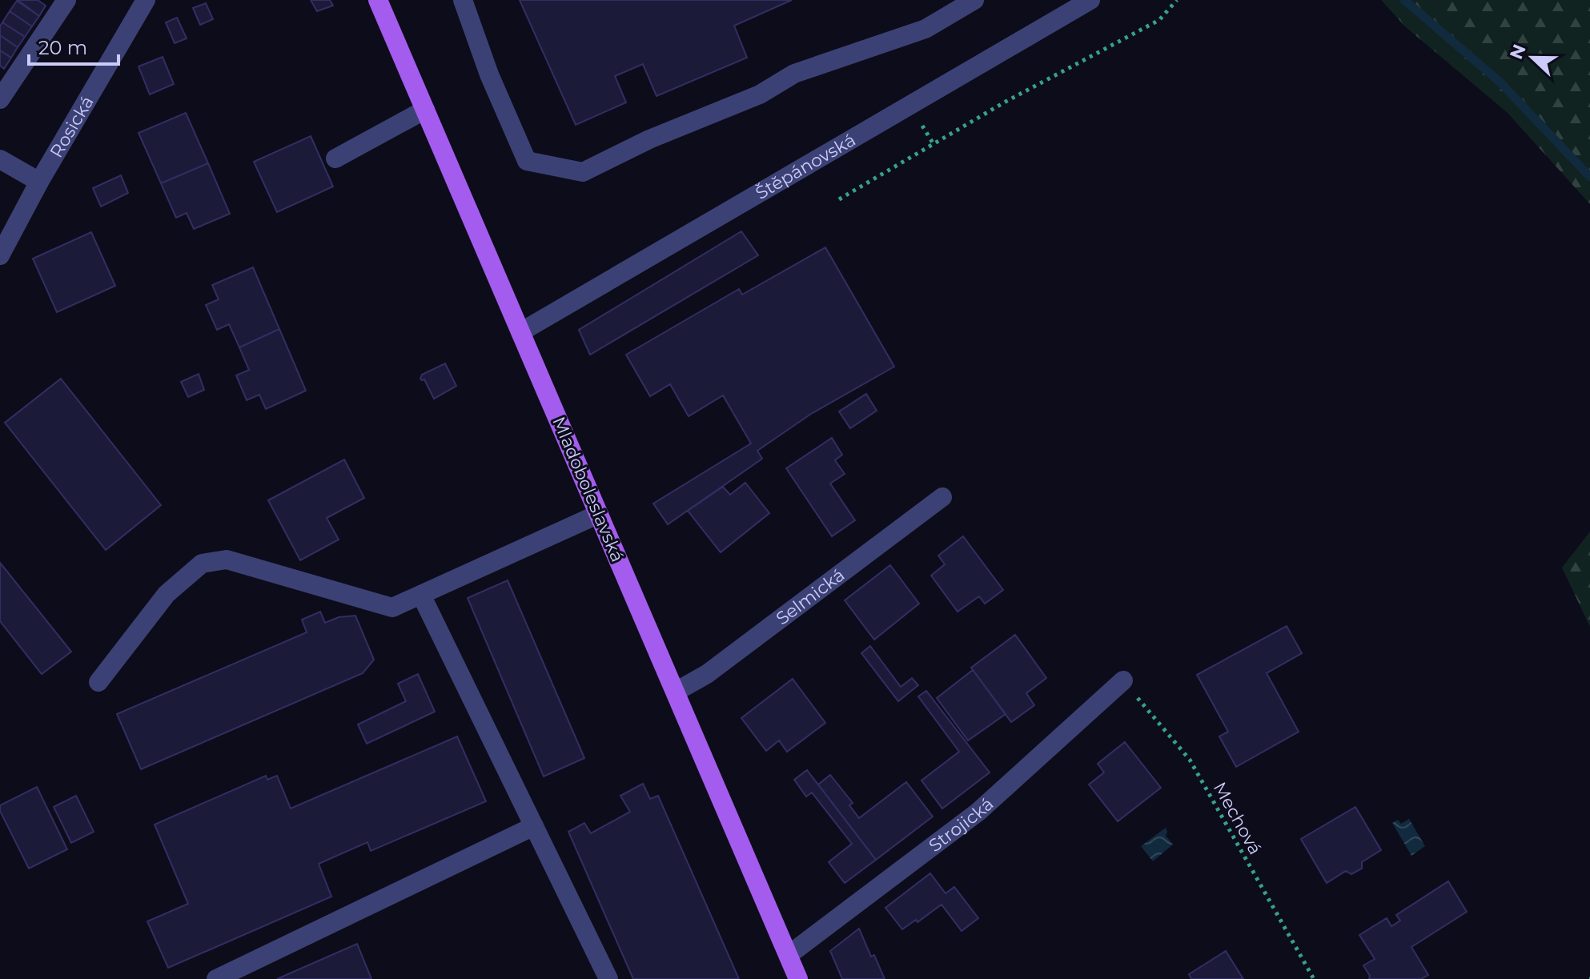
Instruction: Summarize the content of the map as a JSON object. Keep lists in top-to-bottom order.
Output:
{
  "streets": {
    "main road": ["Mladoboleslavská"],
    "street": [
      "Rosická",
      "Štěpánovská",
      "Selmická",
      "Strojická"
    ],
    "path": ["Mechová"]
  },
  "crossings": [
    ["Štěpánovská", "Mladoboleslavská"],
    ["Mladoboleslavská", "Selmická"],
    ["Mladoboleslavská", "Strojická"],
    ["Mechová", "Strojická"]
  ],
  "scale_bar": "20 m",
  "north": "left"
}
